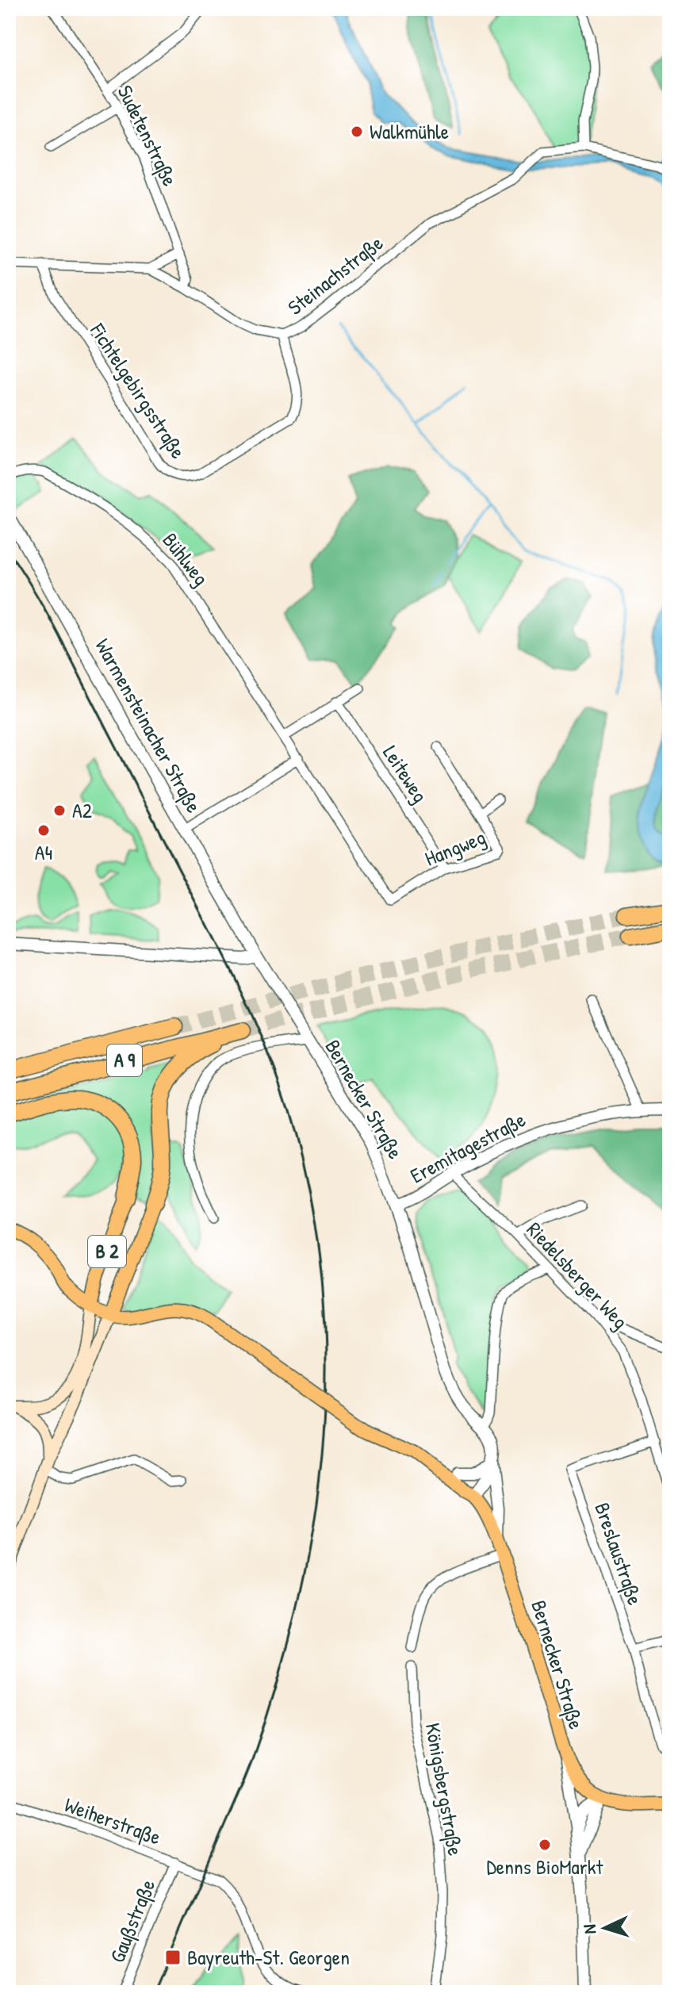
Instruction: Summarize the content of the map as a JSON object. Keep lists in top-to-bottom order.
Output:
{
  "streets": {
    "highway": ["A 9"],
    "main road": ["Bernecker Straße", "B 2"],
    "street": [
      "Sudetenstraße",
      "Steinachstraße",
      "Fichtelgebirgsstraße",
      "Bühlweg",
      "Warmensteinacher Straße",
      "Leiteweg",
      "Hangweg",
      "Eremitagestraße",
      "Riedelsberger Weg",
      "Breslaustraße",
      "Königsbergstraße",
      "Weiherstraße",
      "Gaußstraße"
    ]
  },
  "crossings": [
    ["Sudetenstraße", "Steinachstraße"],
    ["Steinachstraße", "Fichtelgebirgsstraße"],
    ["Bühlweg", "Hangweg"],
    ["Warmensteinacher Straße", "Bernecker Straße"],
    ["Leiteweg", "Hangweg"],
    ["A 9", "B 2"],
    ["Bernecker Straße", "Eremitagestraße"],
    ["Bernecker Straße", "B 2"],
    ["Eremitagestraße", "Riedelsberger Weg"],
    ["Riedelsberger Weg", "Breslaustraße"],
    ["Weiherstraße", "Gaußstraße"]
  ],
  "places": {
    "other": [
      "Walkmühle",
      "A2",
      "A4",
      "Denns BioMarkt"
    ],
    "transit": ["Bayreuth-St. Georgen"]
  },
  "north": "left"
}
